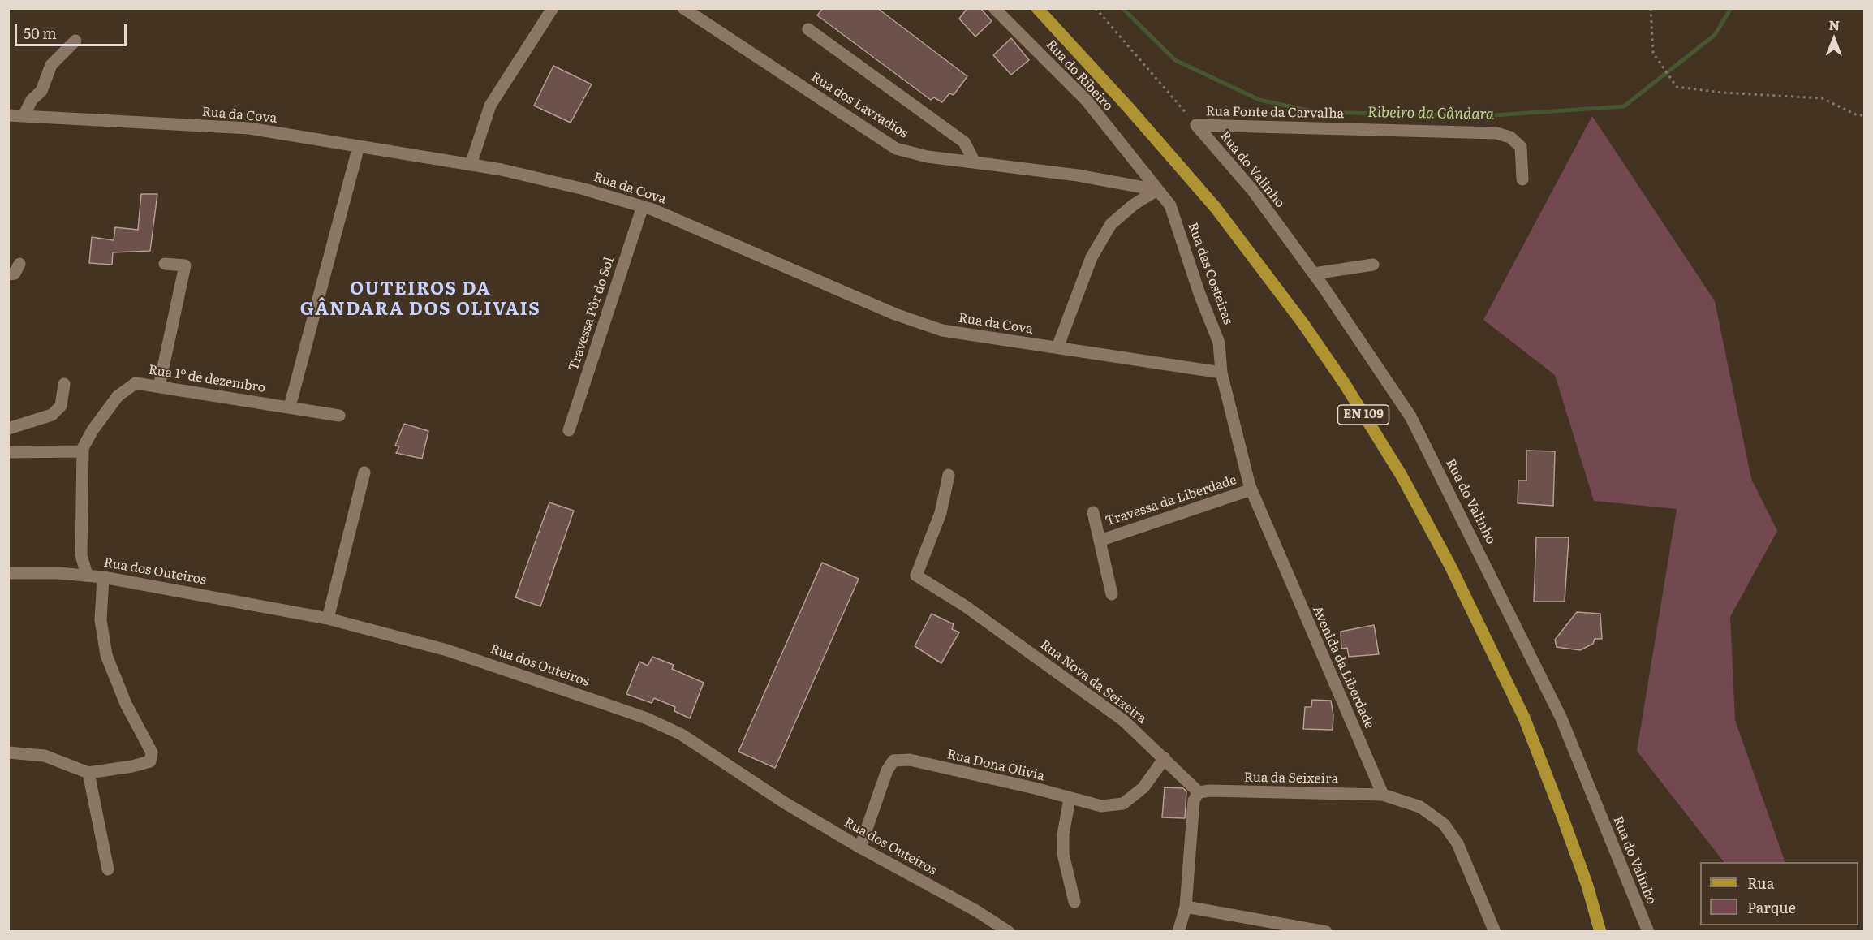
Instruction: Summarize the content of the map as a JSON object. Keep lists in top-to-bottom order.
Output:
{
  "streets": {
    "main road": ["EN 109"],
    "street": [
      "Rua do Ribeiro",
      "Rua dos Lavradios",
      "Rua Fonte da Carvalha",
      "Rua da Cova",
      "Rua do Valinho",
      "Rua das Costeiras",
      "Travessa Pôr do Sol",
      "Rua 1º de dezembro",
      "Travessa da Liberdade",
      "Rua dos Outeiros",
      "Avenida da Liberdade",
      "Rua Nova da Seixeira",
      "Rua Dona Olivia",
      "Rua da Seixeira"
    ]
  },
  "crossings": [
    ["Rua do Ribeiro", "Rua dos Lavradios"],
    ["Rua do Ribeiro", "Rua das Costeiras"],
    ["Rua dos Lavradios", "Rua das Costeiras"],
    ["Rua Fonte da Carvalha", "Rua do Valinho"],
    ["Rua da Cova", "Rua das Costeiras"],
    ["Rua da Cova", "Travessa Pôr do Sol"],
    ["Rua da Cova", "Avenida da Liberdade"],
    ["Rua das Costeiras", "Avenida da Liberdade"],
    ["Rua 1º de dezembro", "Rua dos Outeiros"],
    ["Travessa da Liberdade", "Avenida da Liberdade"],
    ["Rua dos Outeiros", "Rua Dona Olivia"],
    ["Avenida da Liberdade", "Rua da Seixeira"],
    ["Rua Nova da Seixeira", "Rua Dona Olivia"],
    ["Rua Nova da Seixeira", "Rua da Seixeira"]
  ],
  "districts": ["OUTEIROS DA GÂNDARA DOS OLIVAIS"],
  "water": ["Ribeiro da Gândara"],
  "legend": ["Rua", "Parque"],
  "scale_bar": "50 m",
  "north": "top"
}
